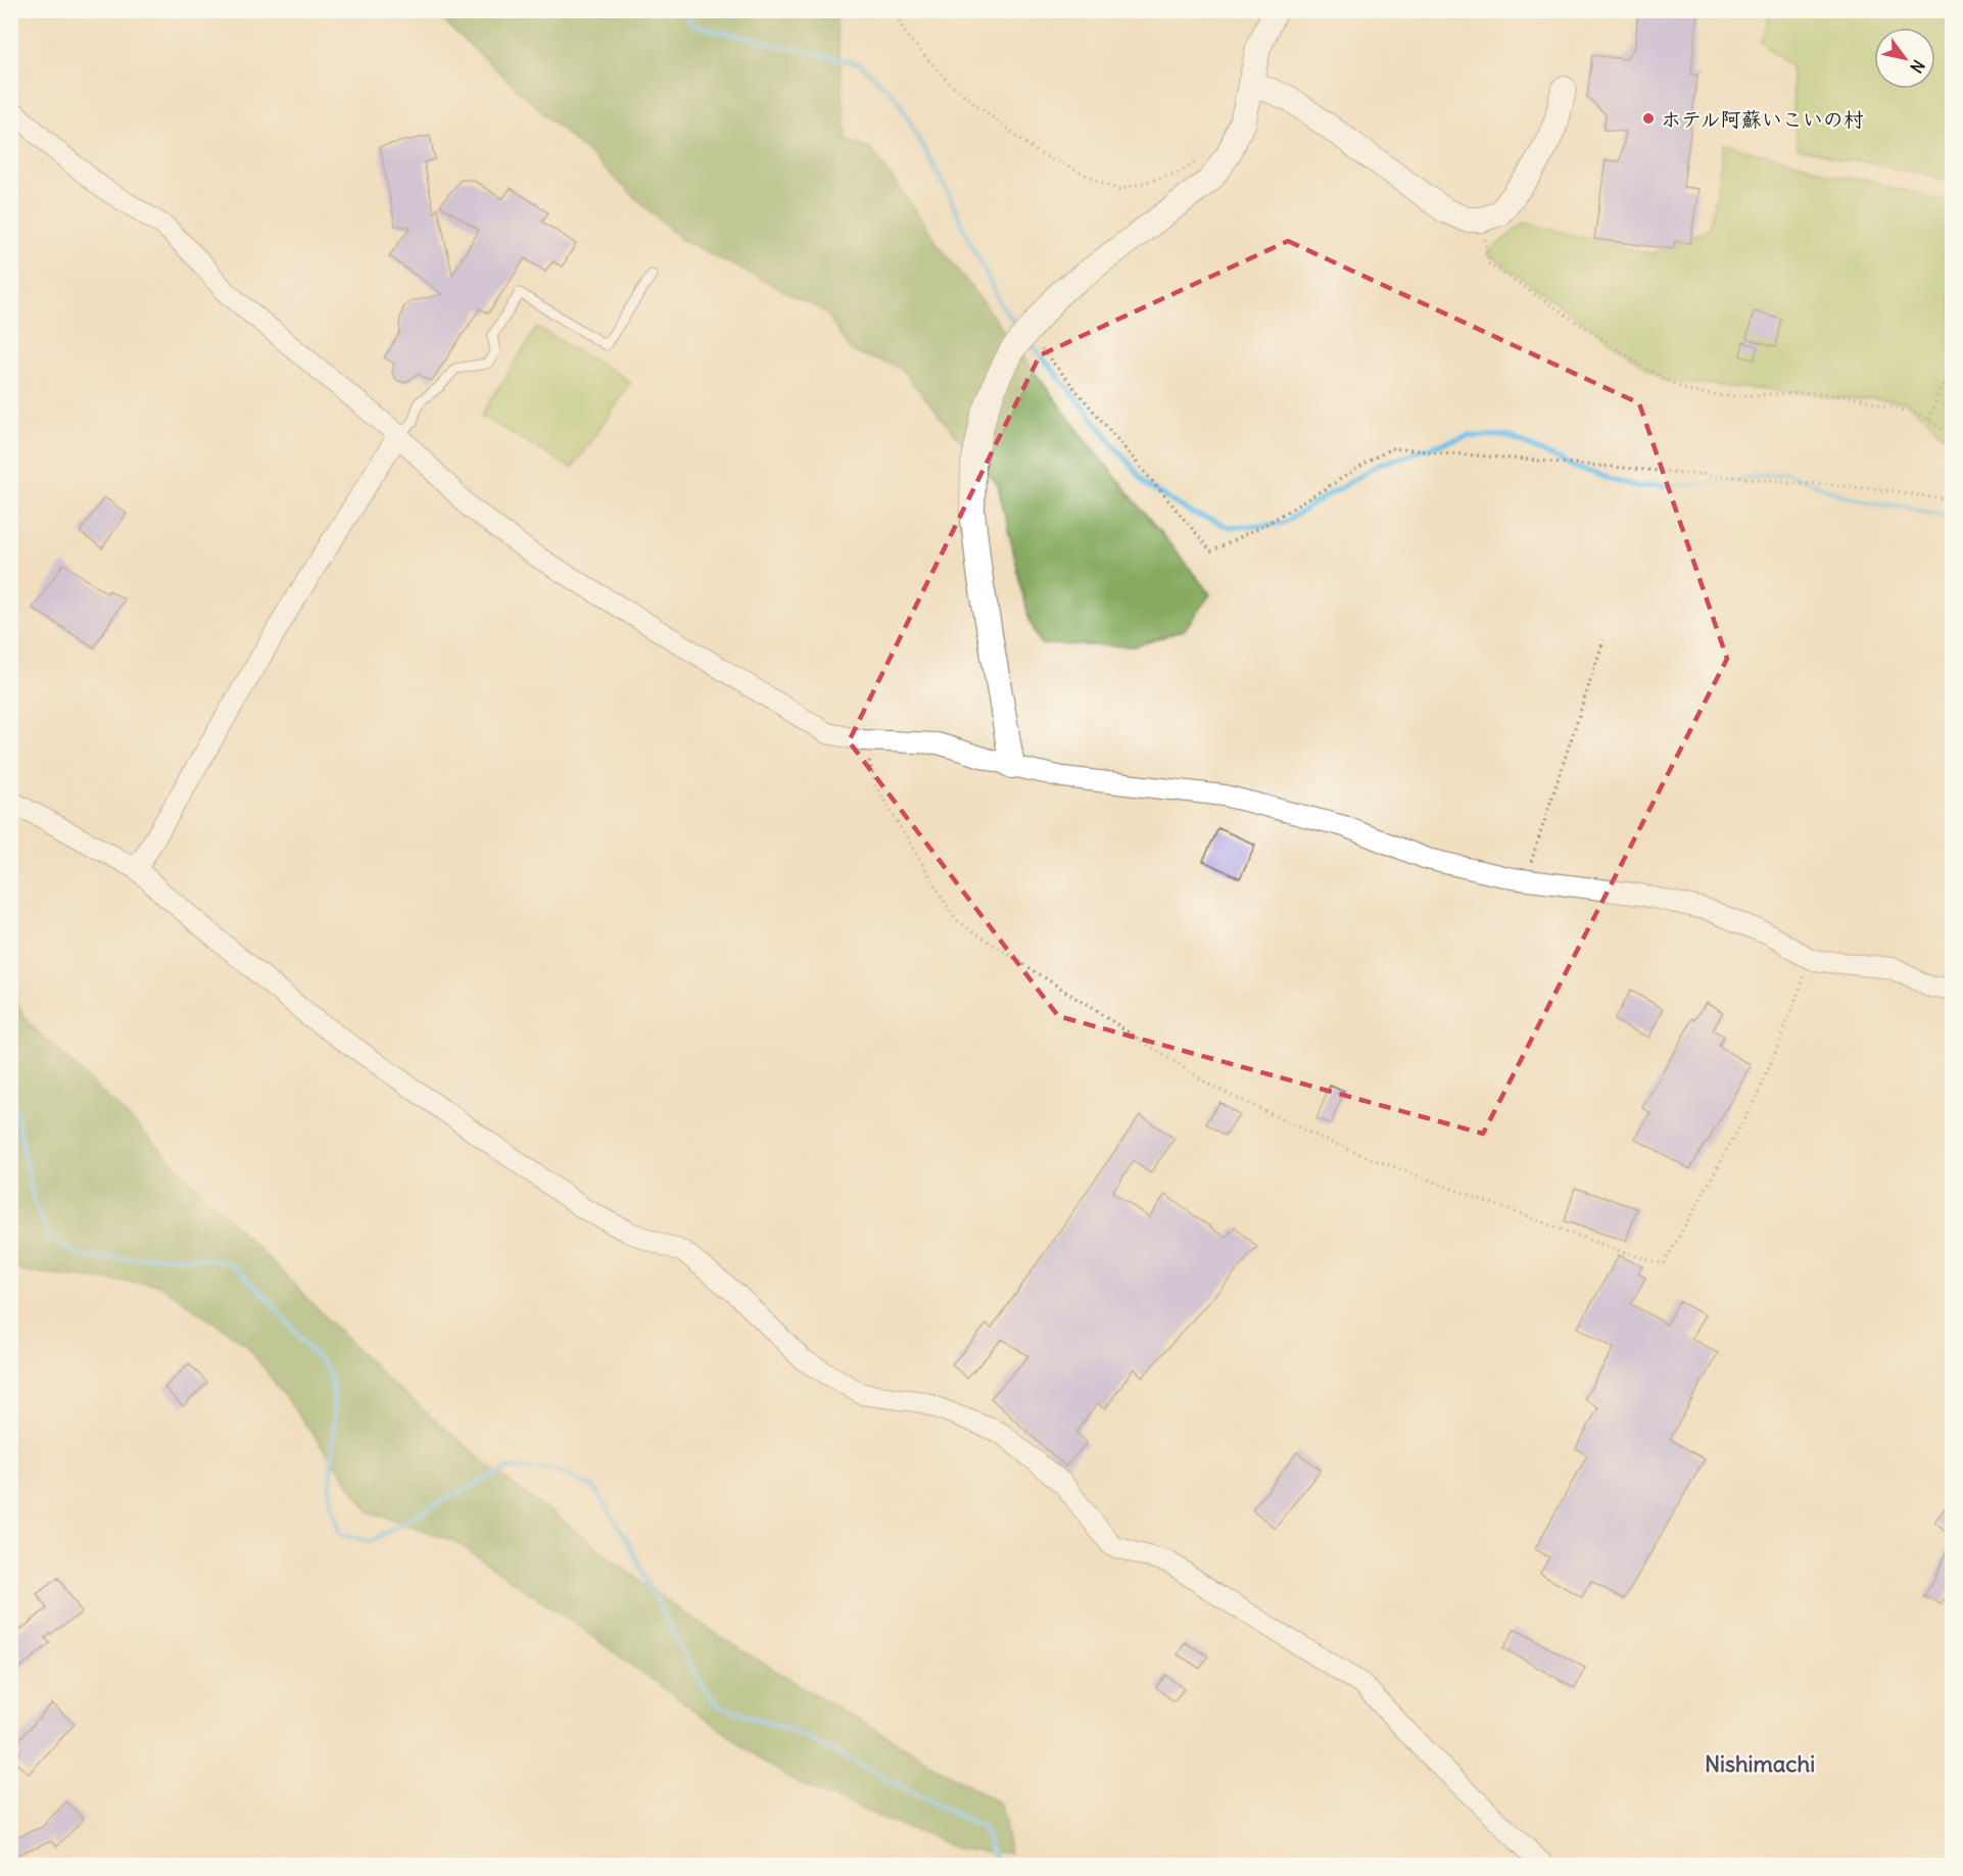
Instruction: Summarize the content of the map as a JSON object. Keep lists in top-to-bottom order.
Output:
{
  "districts": ["Nishimachi"],
  "places": ["ホテル阿蘇いこいの村"],
  "north": "bottom right"
}
